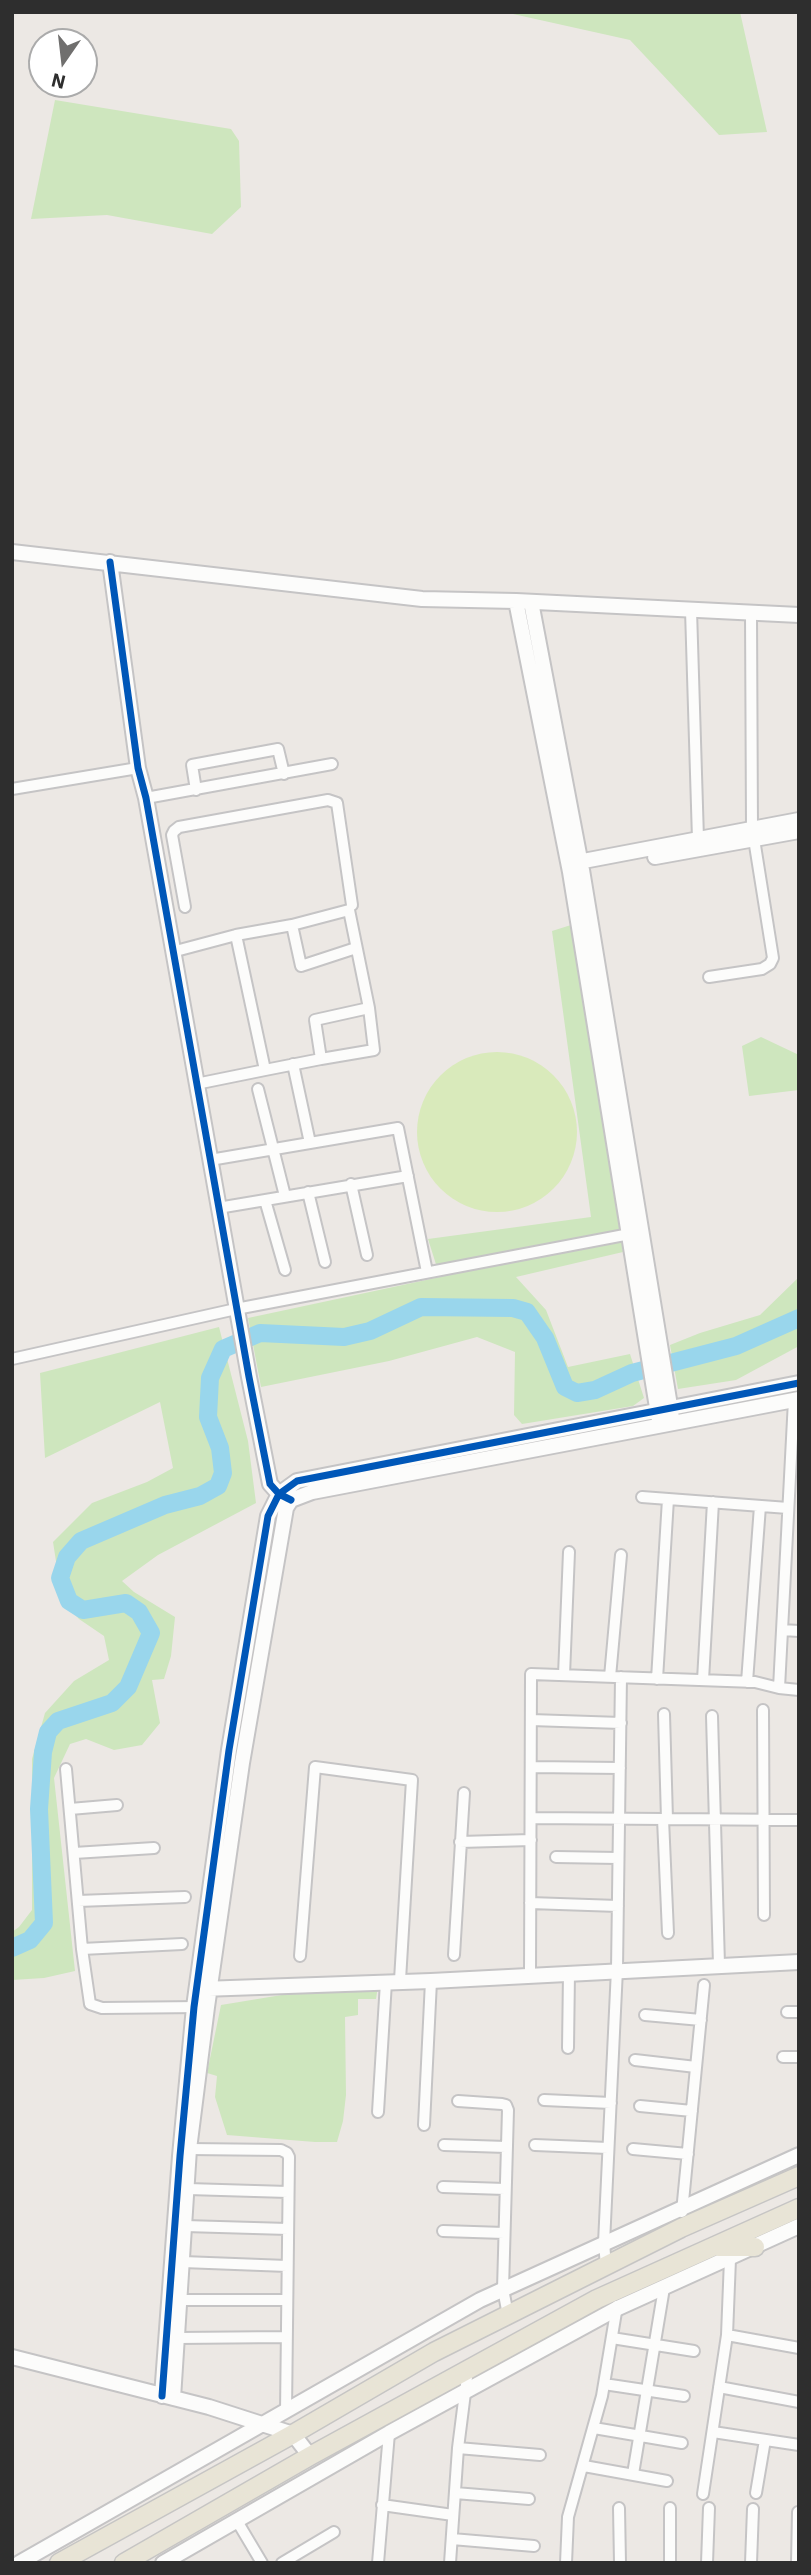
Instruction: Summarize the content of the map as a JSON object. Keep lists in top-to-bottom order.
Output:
{
  "north": "bottom"
}
